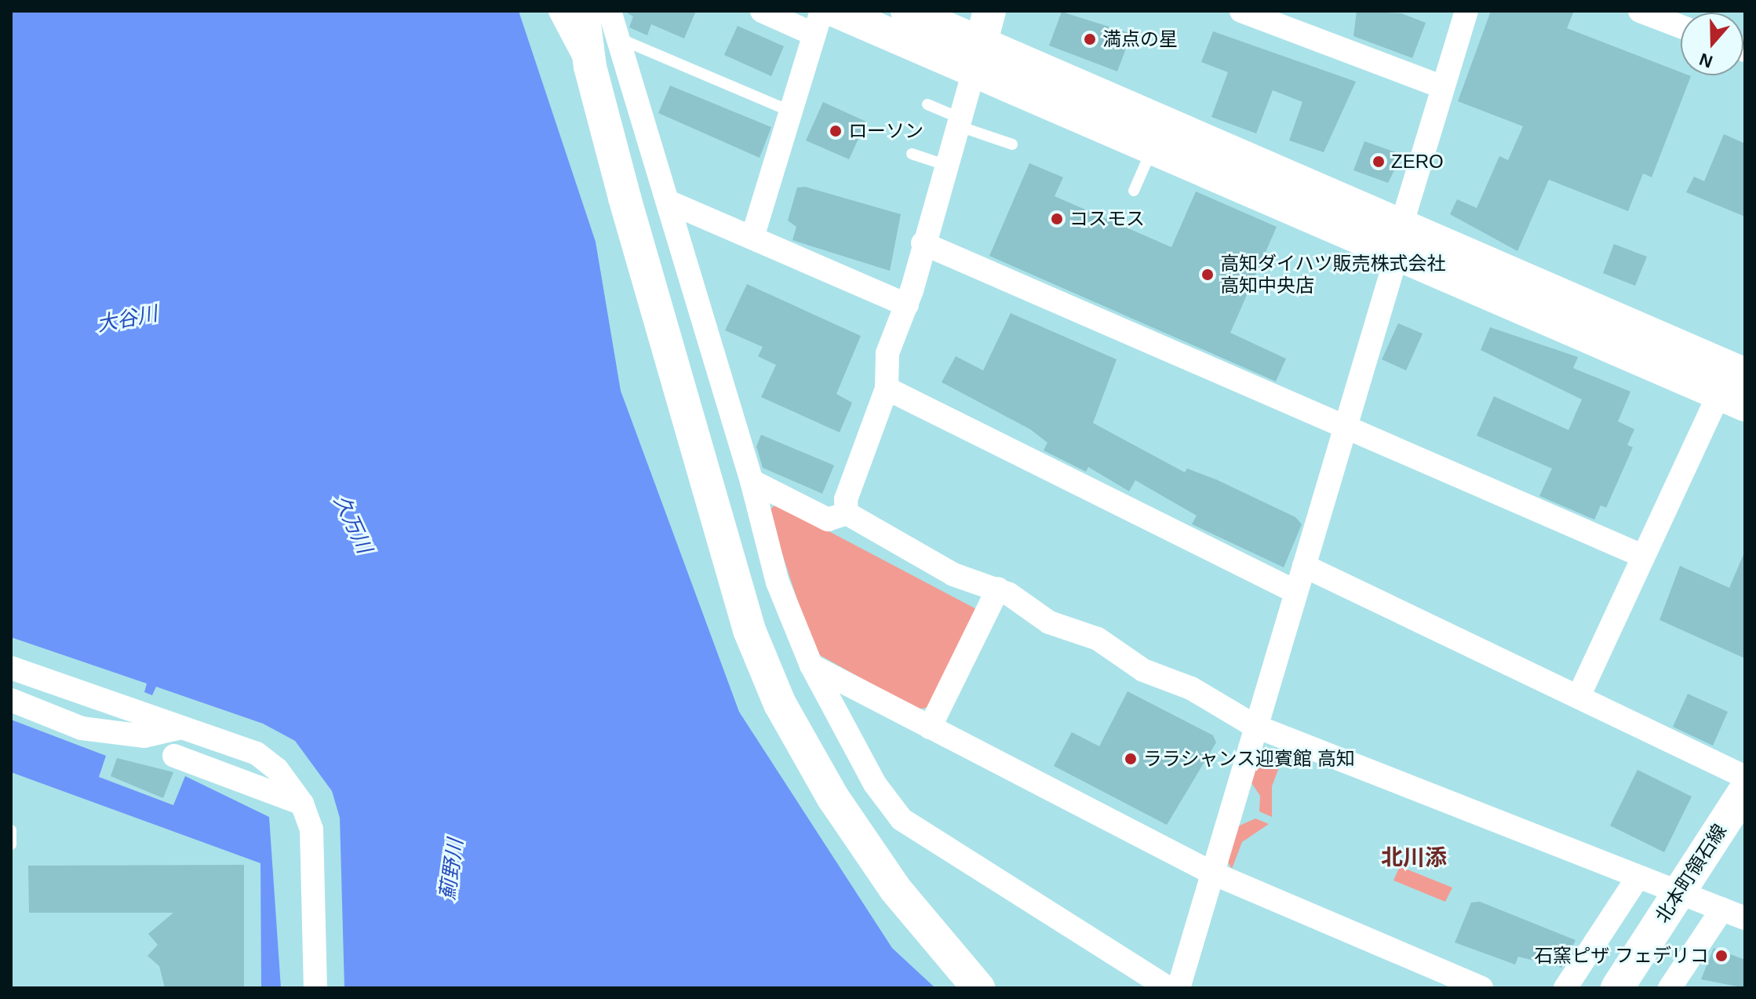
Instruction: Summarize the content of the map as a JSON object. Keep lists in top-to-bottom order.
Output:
{
  "streets": {
    "street": ["北本町領石線"]
  },
  "districts": ["北川添"],
  "water": ["大谷川", "久万川", "薊野川"],
  "places": [
    "満点の星",
    "ローソン",
    "ZERO",
    "コスモス",
    "高知ダイハツ販売株式会社 高知中央店",
    "ララシャンス迎賓館 高知",
    "石窯ピザ フェデリコ"
  ],
  "north": "bottom"
}
